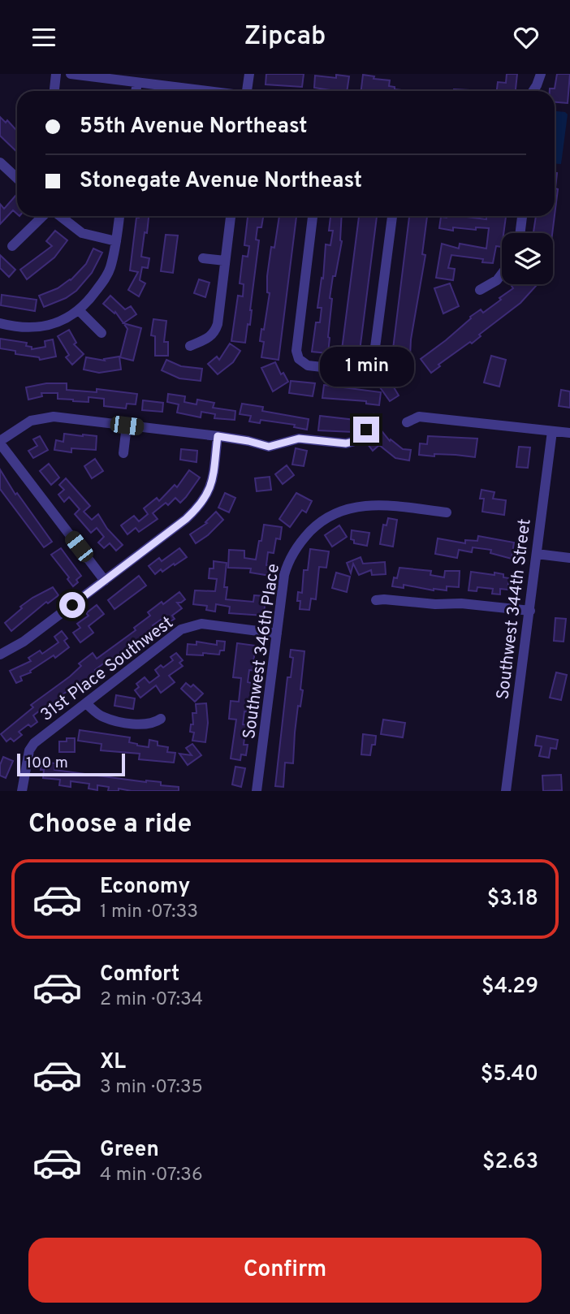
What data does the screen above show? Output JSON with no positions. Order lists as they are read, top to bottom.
{
  "streets": {
    "street": ["Southwest 344th Street", "Southwest 346th Place", "31st Place Southwest"]
  },
  "crossings": [
    ["Southwest 346th Place", "31st Place Southwest"]
  ],
  "scale_bar": "100 m",
  "page": {
    "header": "Zipcab",
    "banner": ["55th Avenue Northeast", "Stonegate Avenue Northeast"],
    "bubble": "1 min",
    "scale": "100 m",
    "heading": "Choose a ride",
    "list": [
      {
        "name": "Economy",
        "note": "1 min · 07:33",
        "value": "$3.18"
      },
      {
        "name": "Comfort",
        "note": "2 min · 07:34",
        "value": "$4.29"
      },
      {
        "name": "XL",
        "note": "3 min · 07:35",
        "value": "$5.40"
      },
      {
        "name": "Green",
        "note": "4 min · 07:36",
        "value": "$2.63"
      }
    ],
    "buttons": "Confirm"
  }
}
